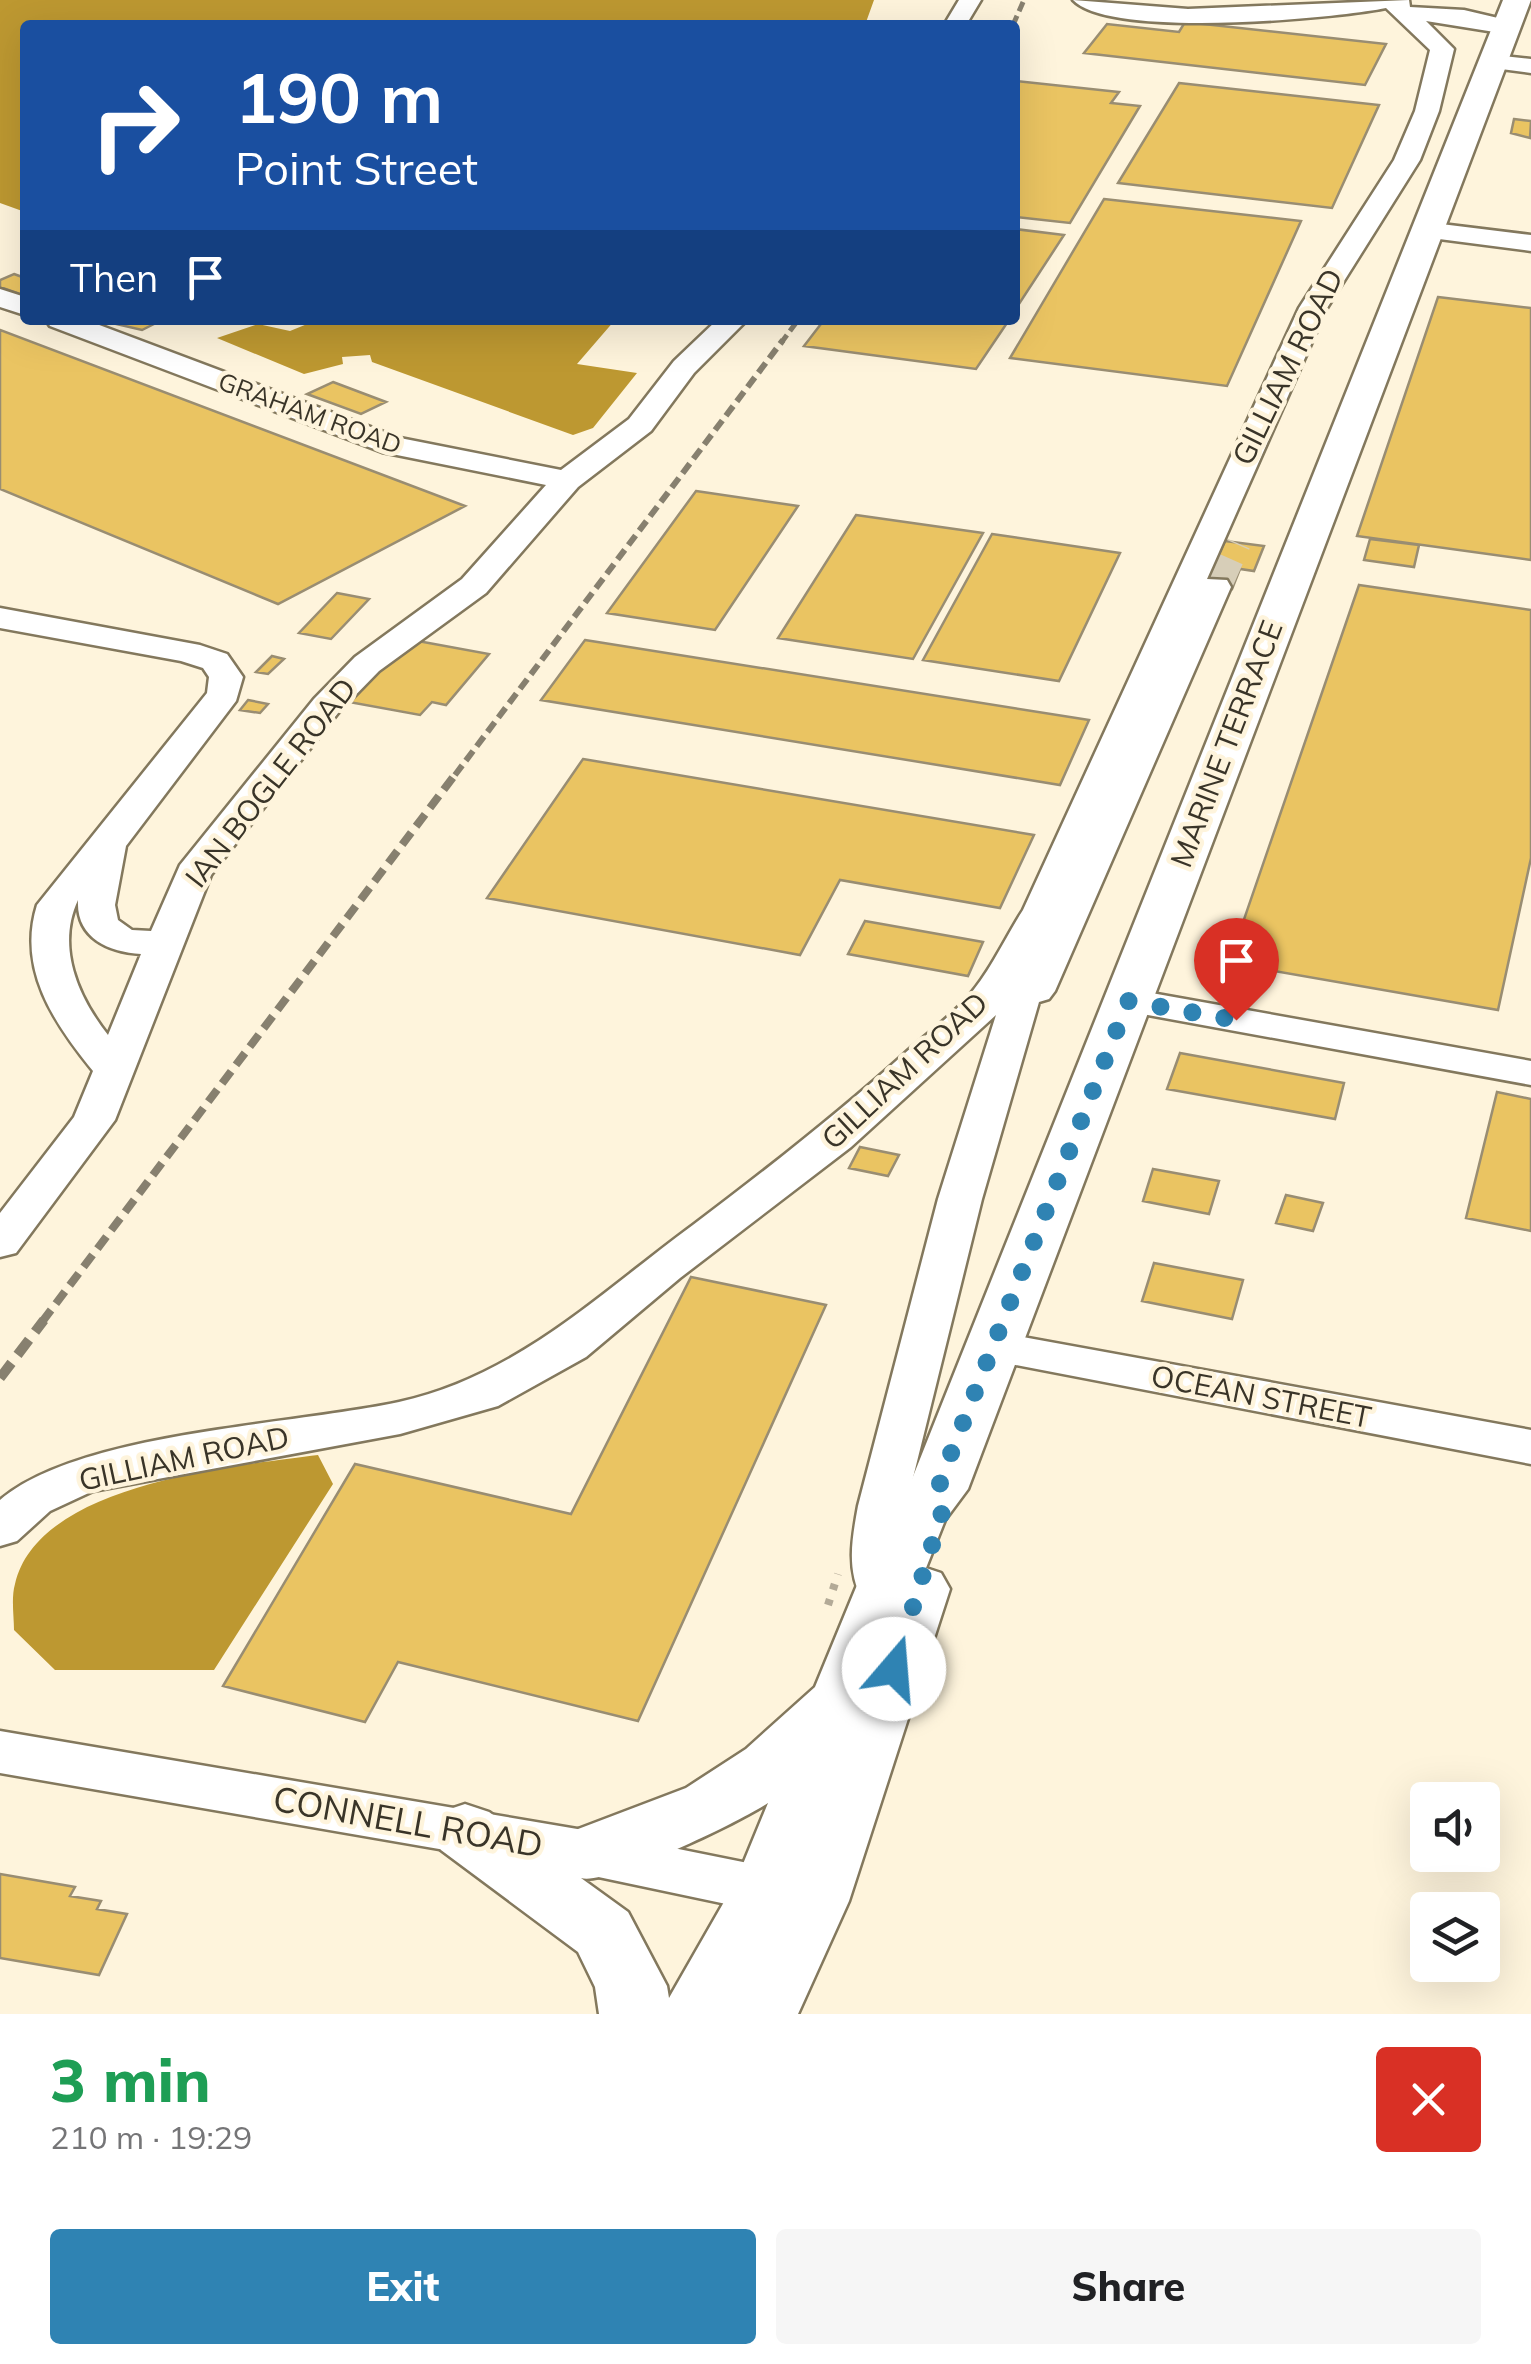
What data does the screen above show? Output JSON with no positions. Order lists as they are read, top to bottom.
{
  "streets": {
    "main road": ["MARINE TERRACE"],
    "street": [
      "GILLIAM ROAD",
      "GRAHAM ROAD",
      "IAN BOGLE ROAD",
      "OCEAN STREET",
      "CONNELL ROAD"
    ]
  },
  "crossings": [
    ["GRAHAM ROAD", "IAN BOGLE ROAD"],
    ["MARINE TERRACE", "OCEAN STREET"],
    ["MARINE TERRACE", "CONNELL ROAD"]
  ],
  "page": {
    "turn": ["190 m", "Point Street"],
    "then": "Then",
    "heading": ["3 min", "210 m · 19:29"],
    "buttons": ["Exit", "Share"]
  }
}
